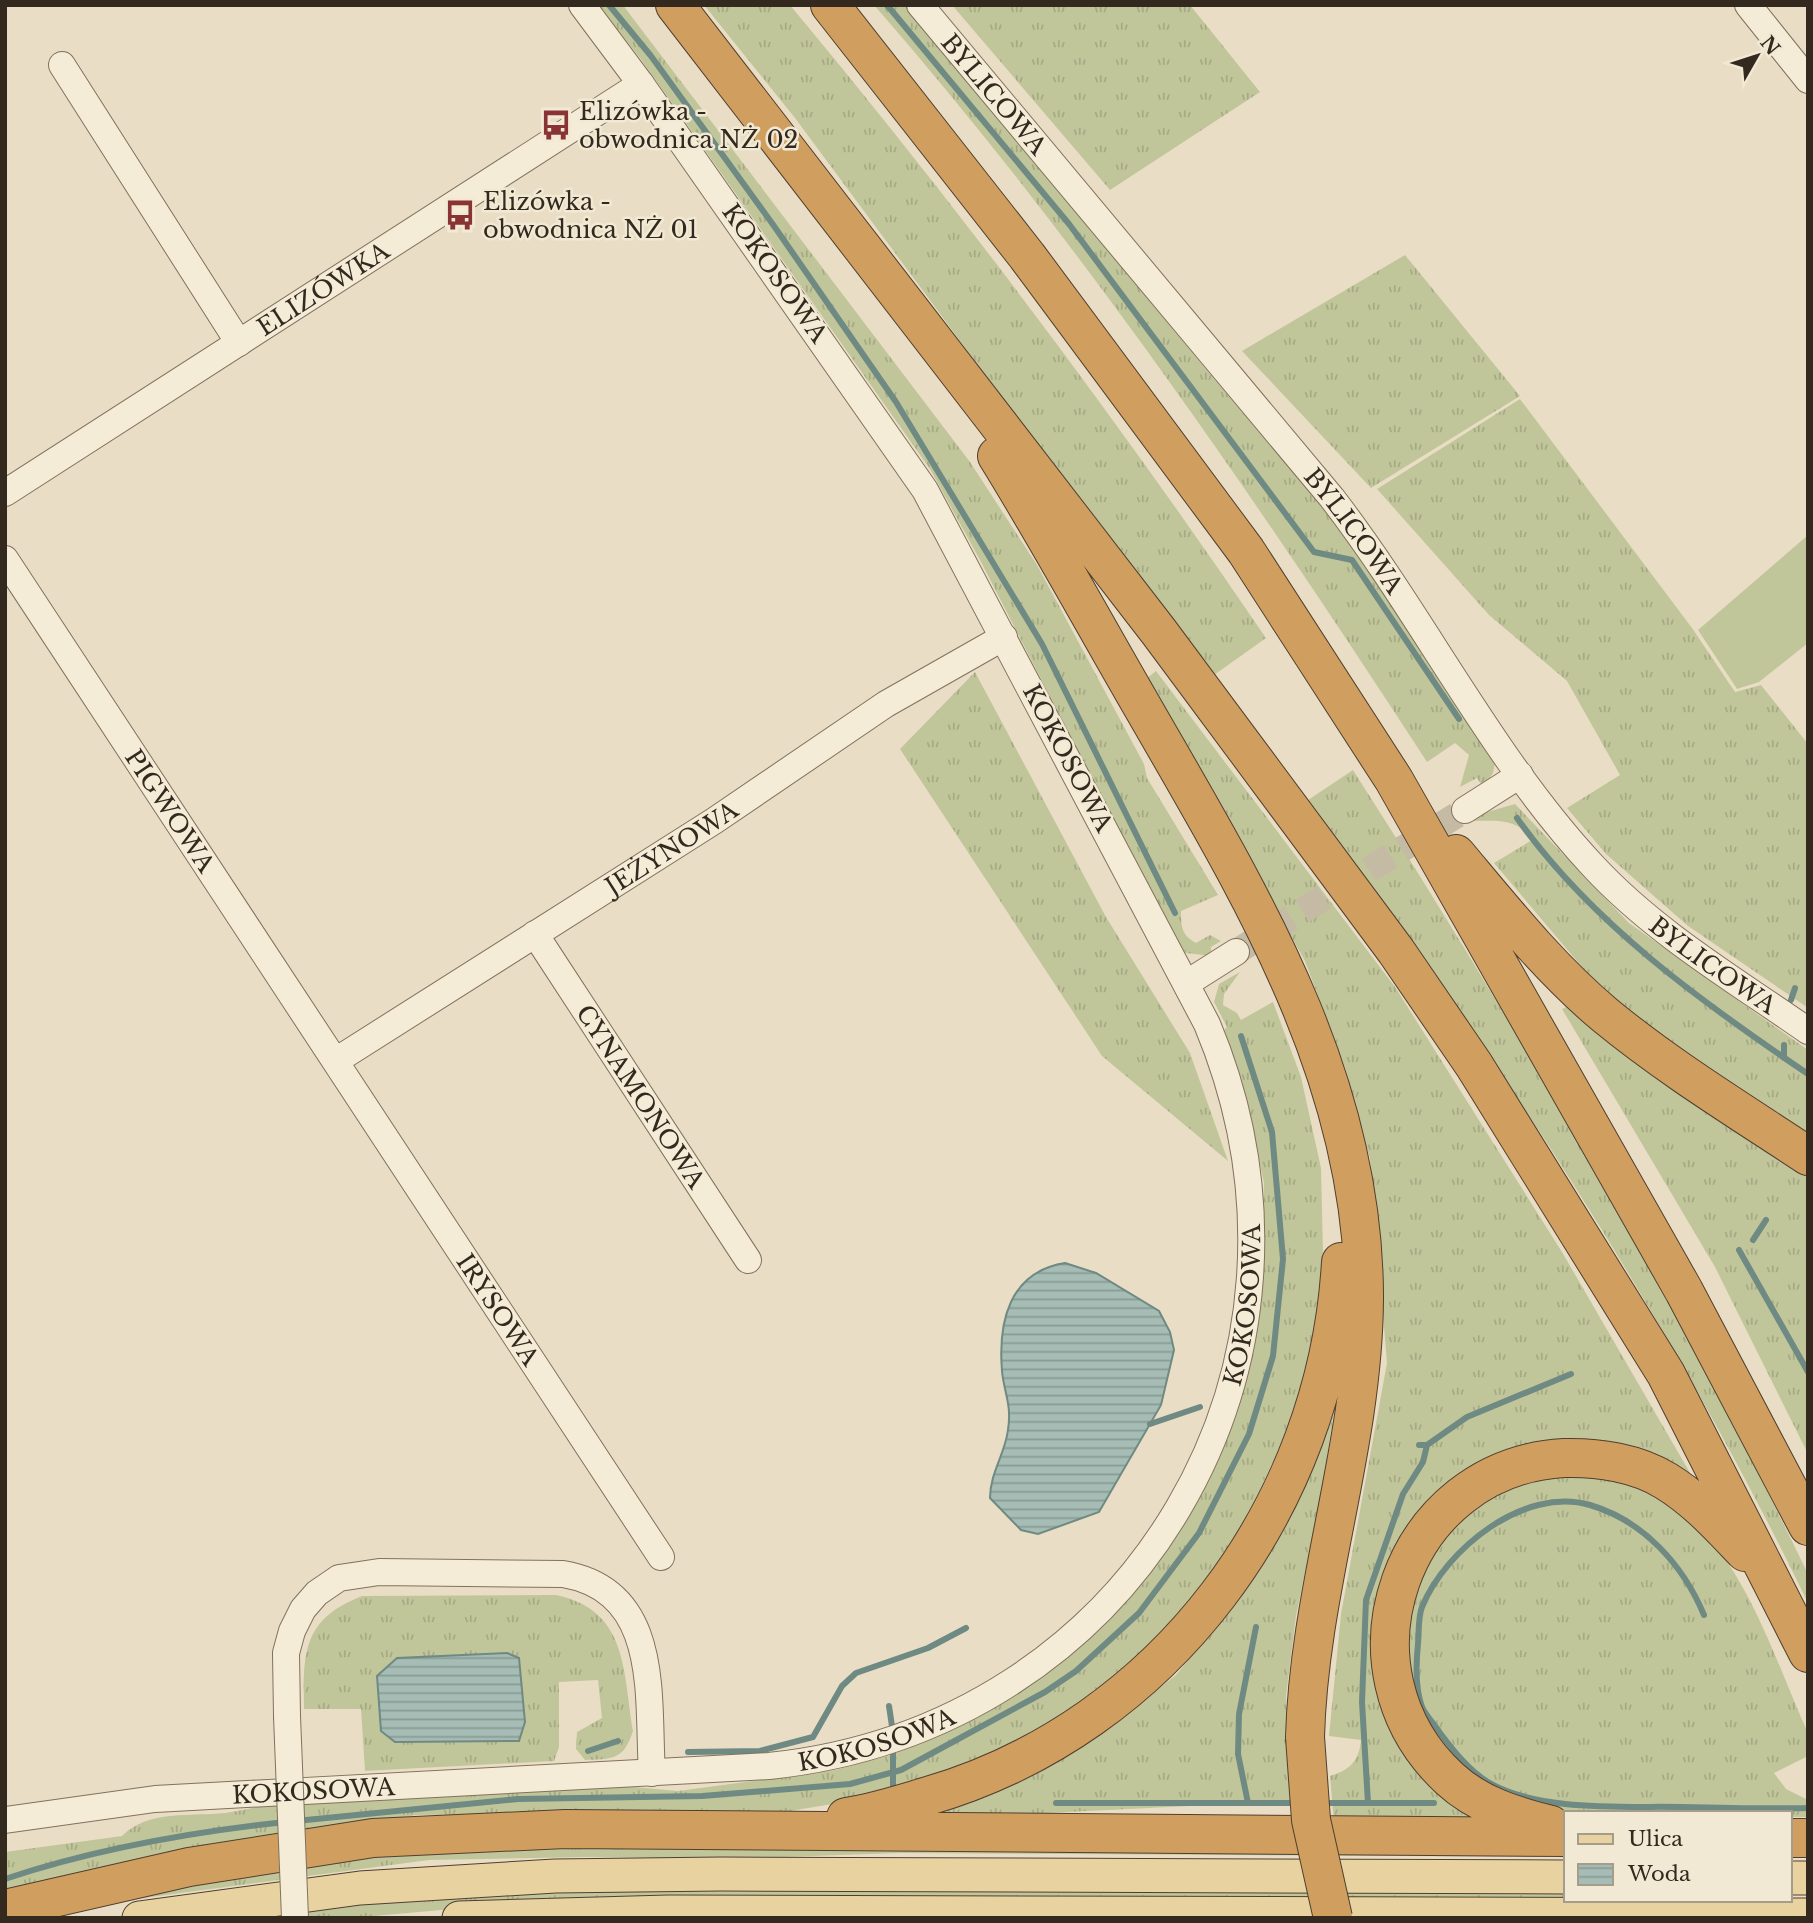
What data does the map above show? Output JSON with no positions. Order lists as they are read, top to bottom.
{
  "streets": {
    "street": [
      "BYLICOWA",
      "KOKOSOWA",
      "ELIZÓWKA",
      "PIGWOWA",
      "JEŻYNOWA",
      "CYNAMONOWA",
      "IRYSOWA"
    ]
  },
  "crossings": [
    ["KOKOSOWA", "ELIZÓWKA"],
    ["KOKOSOWA", "JEŻYNOWA"],
    ["PIGWOWA", "JEŻYNOWA"],
    ["PIGWOWA", "IRYSOWA"],
    ["JEŻYNOWA", "CYNAMONOWA"],
    ["JEŻYNOWA", "IRYSOWA"]
  ],
  "places": {
    "bus stop": ["Elizówka - obwodnica NŻ 02", "Elizówka - obwodnica NŻ 01"]
  },
  "legend": ["Ulica", "Woda"],
  "north": "top right"
}
